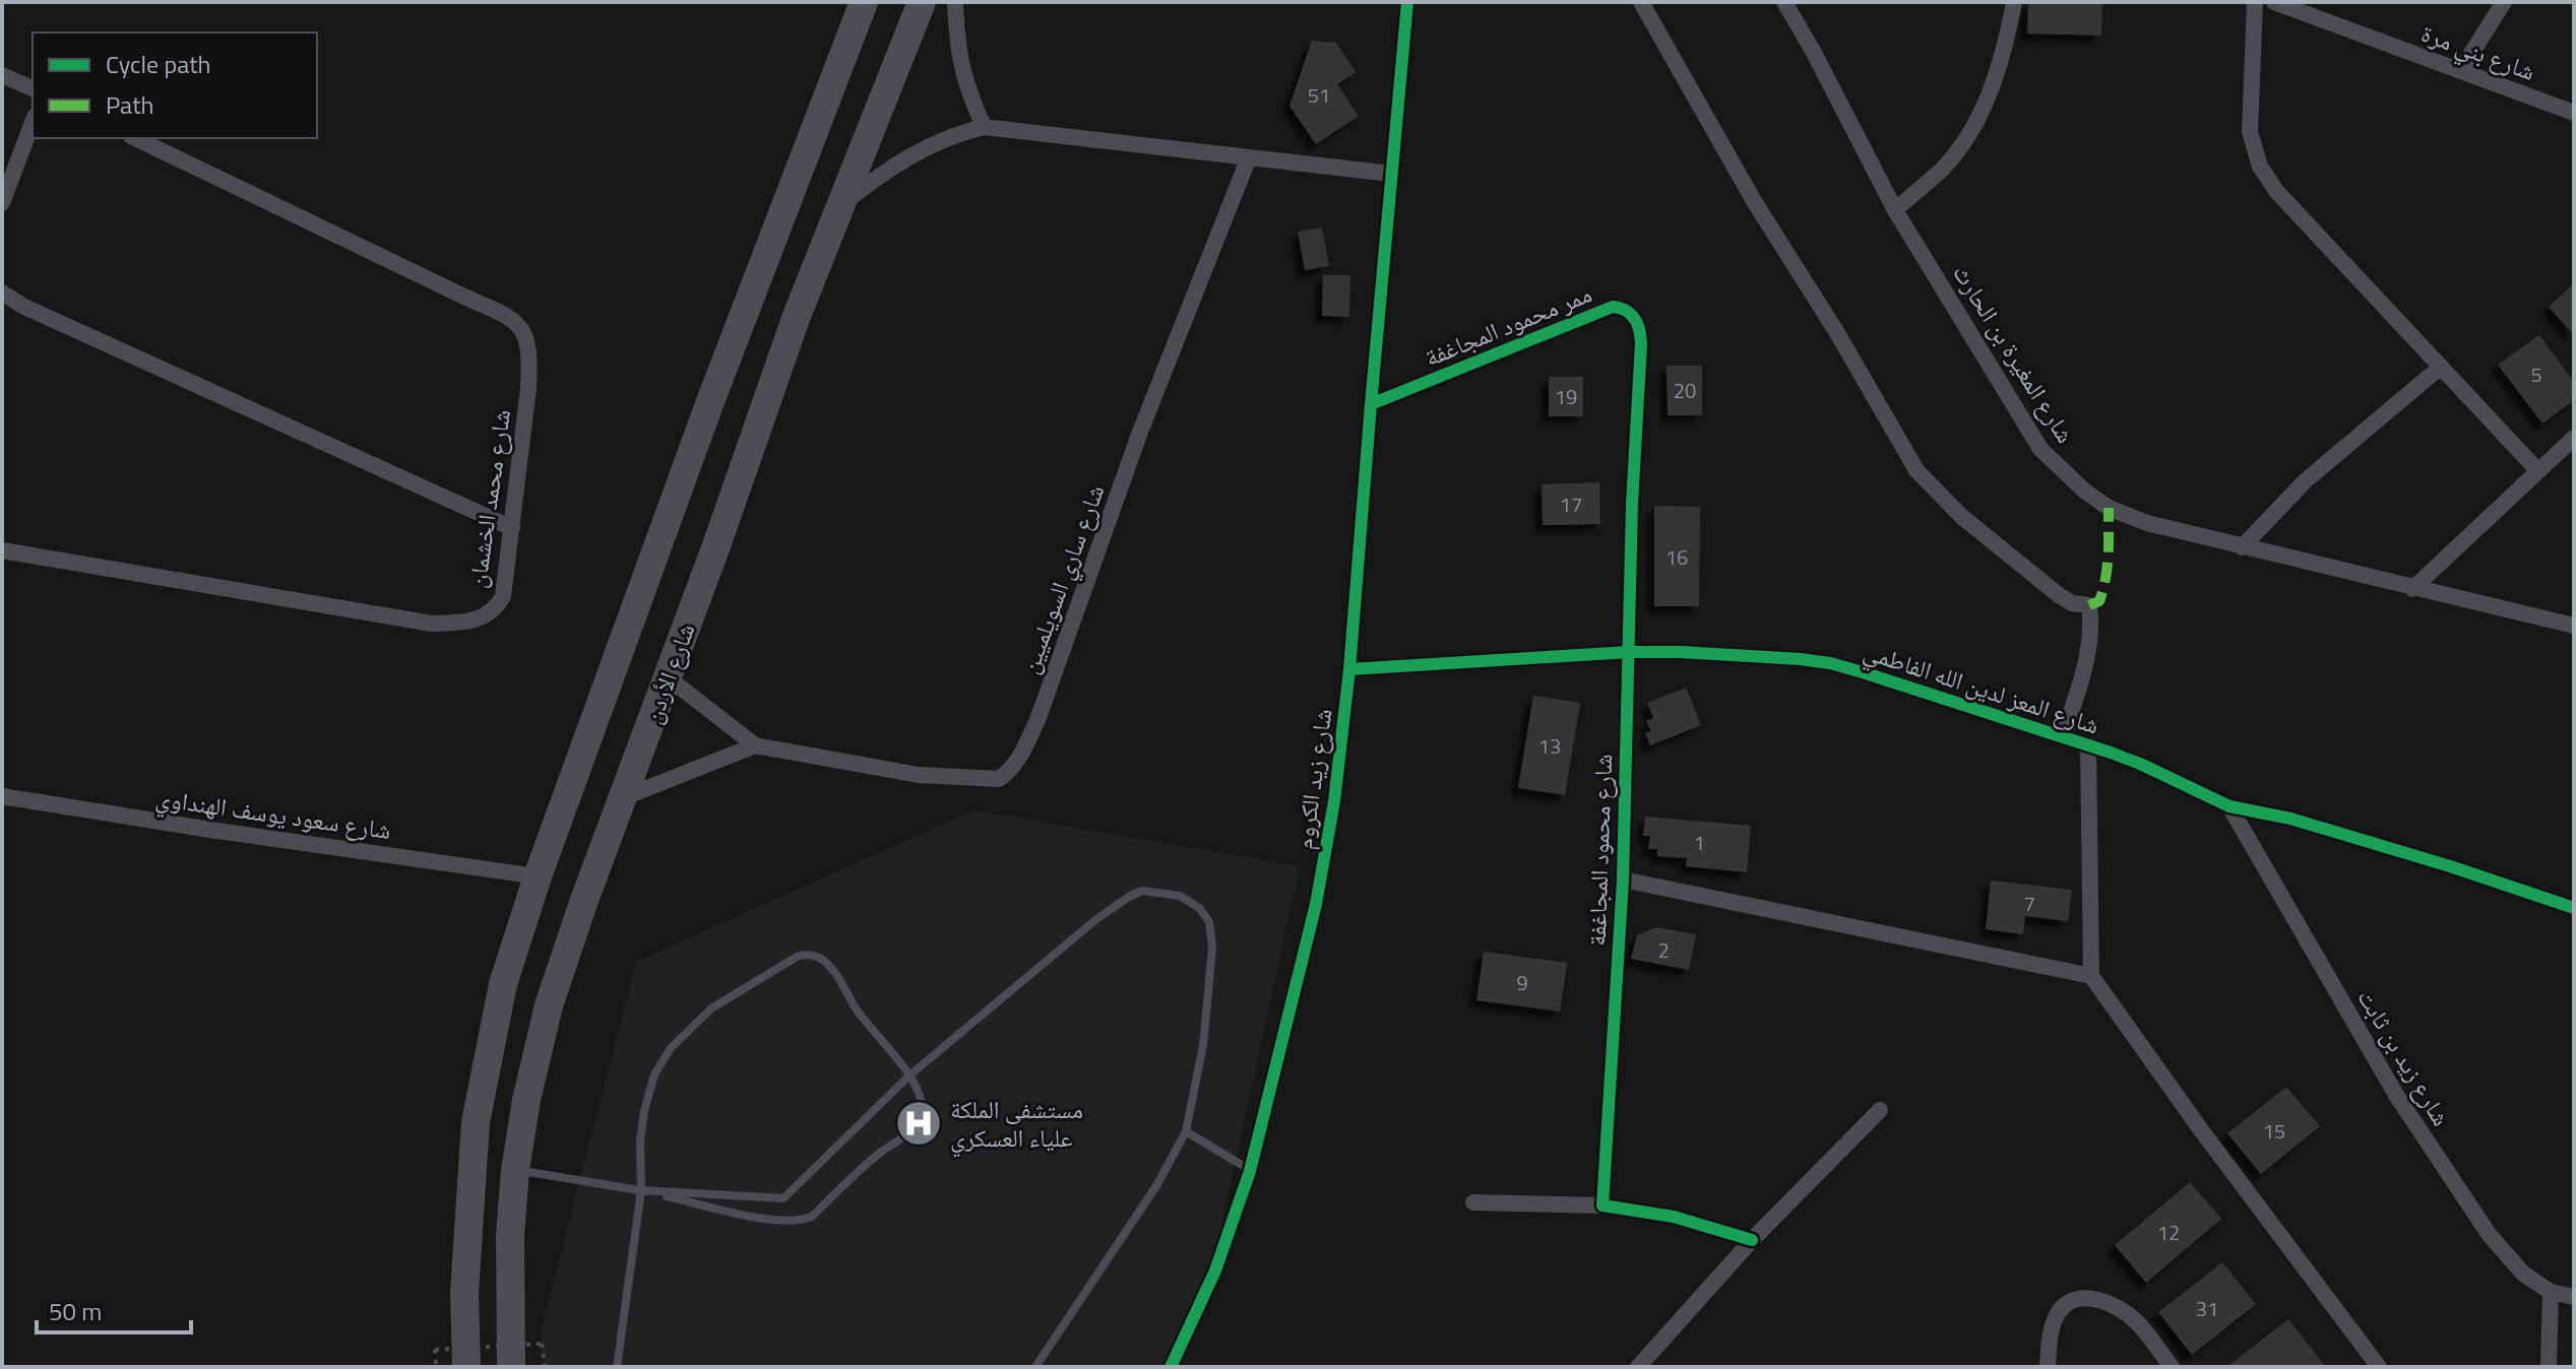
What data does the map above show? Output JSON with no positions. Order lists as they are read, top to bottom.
{
  "streets": {
    "highway": ["شارع الأردن"],
    "street": [
      "شارع بني مرة",
      "ممر محمود المجاغفة",
      "شارع المغيرة بن الحارث",
      "شارع محمد الخشمان",
      "شارع ساري السويلميين",
      "شارع المعز لدين الله الفاطمي",
      "شارع زيد الكروم",
      "شارع سعود يوسف الهنداوي",
      "شارع محمود المجاغفة",
      "شارع زيد بن ثابت"
    ]
  },
  "crossings": [
    ["ممر محمود المجاغفة", "شارع زيد الكروم"],
    ["ممر محمود المجاغفة", "شارع محمود المجاغفة"],
    ["شارع ساري السويلميين", "شارع الأردن"],
    ["شارع المعز لدين الله الفاطمي", "شارع زيد الكروم"],
    ["شارع المعز لدين الله الفاطمي", "شارع محمود المجاغفة"],
    ["شارع المعز لدين الله الفاطمي", "شارع زيد بن ثابت"]
  ],
  "places": {
    "hospital": ["مستشفى الملكة علياء العسكري"]
  },
  "house_numbers": [
    "51",
    "5",
    "20",
    "19",
    "17",
    "16",
    "13",
    "1",
    "7",
    "2",
    "9",
    "15",
    "12",
    "31"
  ],
  "legend": ["Cycle path", "Path"],
  "scale_bar": "50 m"
}
